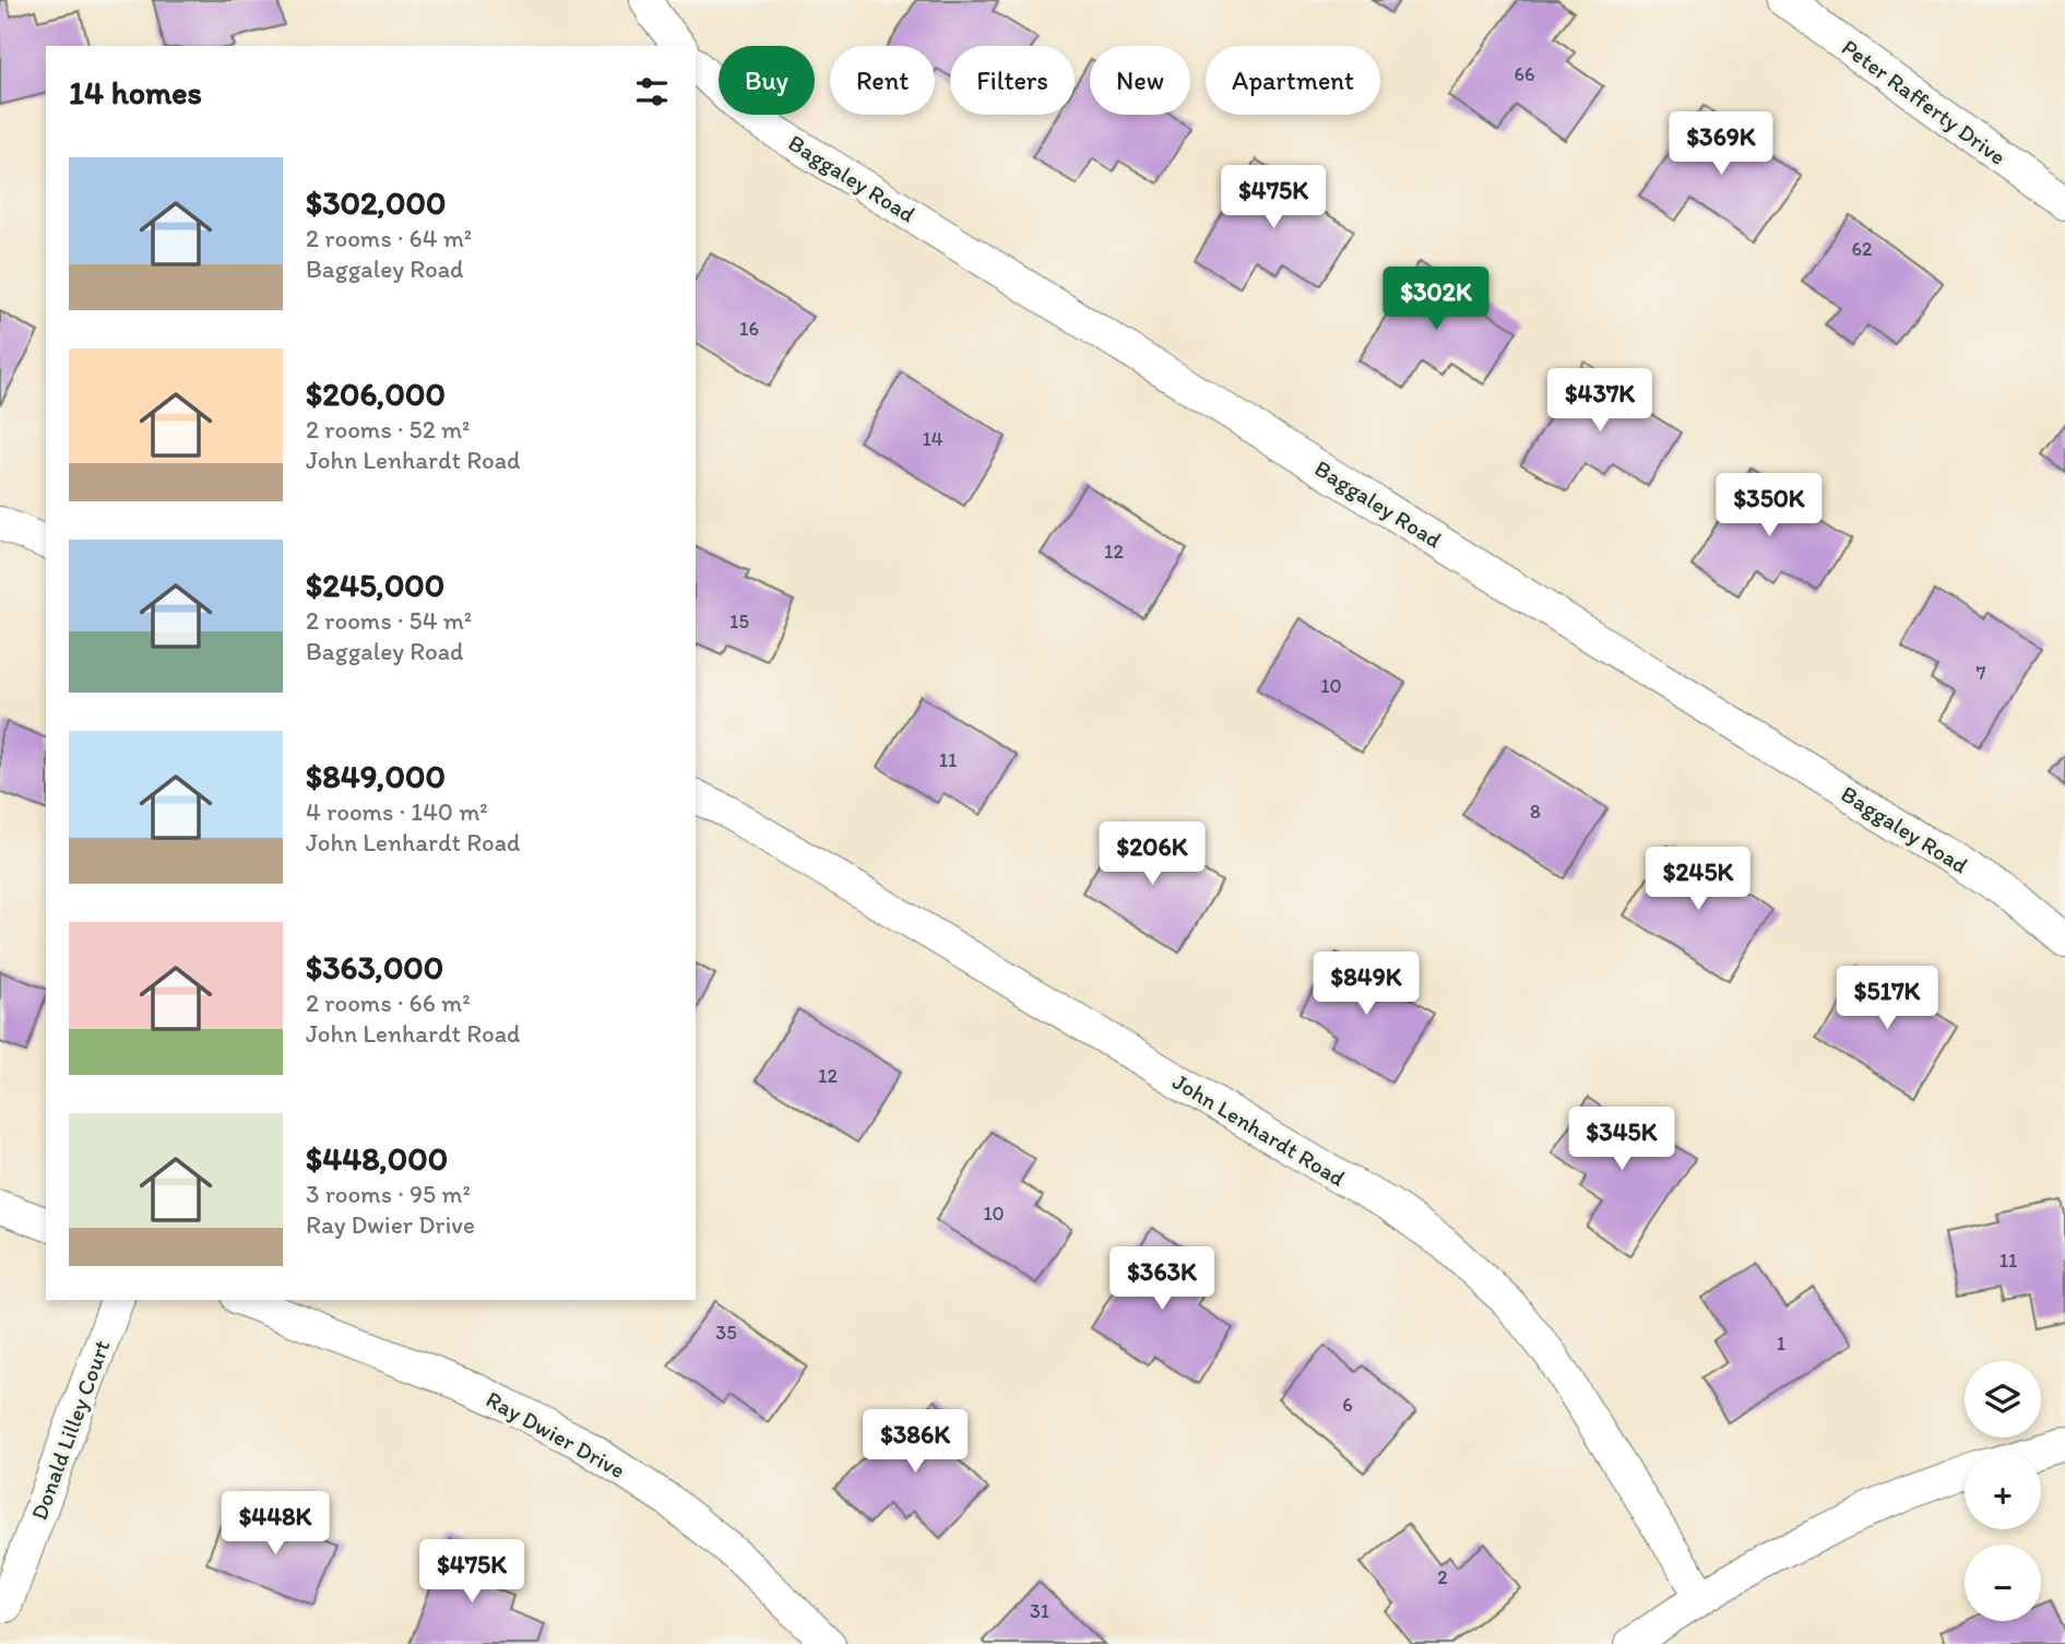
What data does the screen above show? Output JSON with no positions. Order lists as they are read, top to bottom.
{
  "streets": {
    "street": [
      "Peter Rafferty Drive",
      "Baggaley Road",
      "John Lenhardt Road",
      "Donald Lilley Court",
      "Ray Dwier Drive"
    ]
  },
  "house_numbers": [
    "66",
    "62",
    "16",
    "14",
    "12",
    "15",
    "7",
    "10",
    "11",
    "8",
    "12",
    "10",
    "11",
    "35",
    "1",
    "6",
    "2",
    "31"
  ],
  "page": {
    "chip": [
      "Buy",
      "Rent",
      "Filters",
      "New",
      "Apartment"
    ],
    "heading": "14 homes",
    "price": [
      "$369K",
      "$475K",
      "$302K",
      "$437K",
      "$350K",
      "$206K",
      "$245K",
      "$849K",
      "$517K",
      "$345K",
      "$363K",
      "$386K",
      "$448K",
      "$475K"
    ],
    "list": [
      {
        "name": "$302,000",
        "note": "2 rooms · 64 m² · Baggaley Road"
      },
      {
        "name": "$206,000",
        "note": "2 rooms · 52 m² · John Lenhardt Road"
      },
      {
        "name": "$245,000",
        "note": "2 rooms · 54 m² · Baggaley Road"
      },
      {
        "name": "$849,000",
        "note": "4 rooms · 140 m² · John Lenhardt Road"
      },
      {
        "name": "$363,000",
        "note": "2 rooms · 66 m² · John Lenhardt Road"
      },
      {
        "name": "$448,000",
        "note": "3 rooms · 95 m² · Ray Dwier Drive"
      }
    ],
    "map_buttons": ["+", "−"]
  }
}
